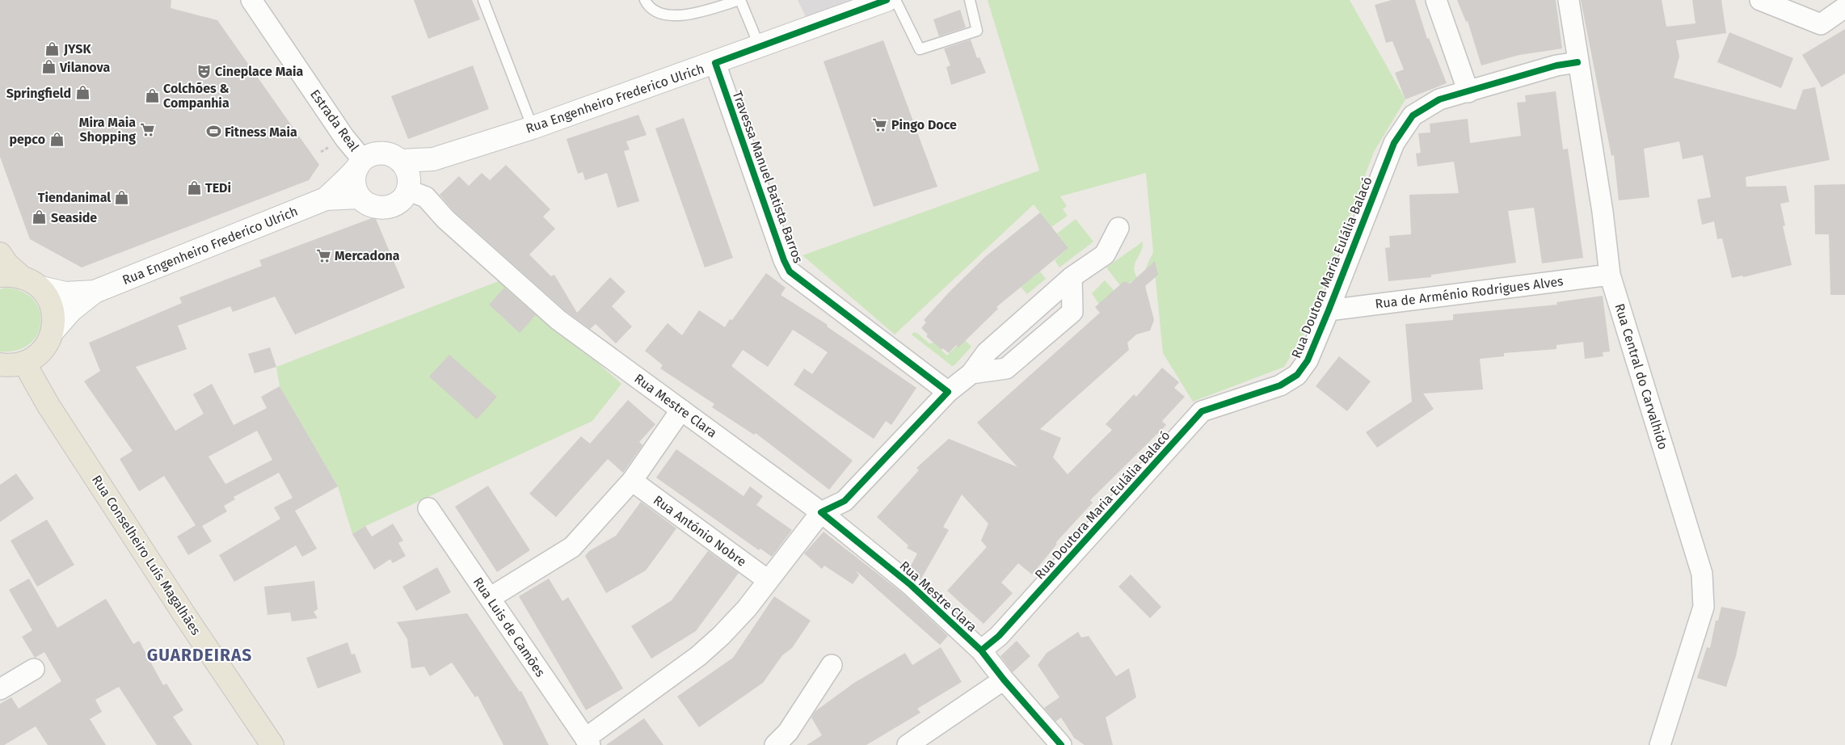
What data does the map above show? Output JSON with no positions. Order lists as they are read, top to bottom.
{
  "streets": {
    "main road": ["Rua Engenheiro Frederico Ulrich", "Rua Conselheiro Luís Magalhães"],
    "street": [
      "Estrada Real",
      "Travessa Manuel Batista Barros",
      "Rua Doutora Maria Eulália Balacó",
      "Rua de Arménio Rodrigues Alves",
      "Rua Central do Carvalhido",
      "Rua Mestre Clara",
      "Rua António Nobre",
      "Rua Luis de Camões"
    ]
  },
  "crossings": [
    ["Rua Engenheiro Frederico Ulrich", "Estrada Real"],
    ["Rua Engenheiro Frederico Ulrich", "Travessa Manuel Batista Barros"],
    ["Rua Engenheiro Frederico Ulrich", "Rua Mestre Clara"],
    ["Estrada Real", "Rua Mestre Clara"],
    ["Rua Doutora Maria Eulália Balacó", "Rua de Arménio Rodrigues Alves"],
    ["Rua Doutora Maria Eulália Balacó", "Rua Central do Carvalhido"],
    ["Rua Doutora Maria Eulália Balacó", "Rua Mestre Clara"],
    ["Rua de Arménio Rodrigues Alves", "Rua Central do Carvalhido"]
  ],
  "districts": ["GUARDEIRAS"],
  "places": {
    "shop": [
      "JYSK",
      "Vilanova",
      "Springfield",
      "Colchões & Companhia",
      "pepco",
      "TEDi",
      "Tiendanimal",
      "Seaside"
    ],
    "theatre": ["Cineplace Maia"],
    "supermarket": ["Pingo Doce", "Mira Maia Shopping", "Mercadona"],
    "sports": ["Fitness Maia"]
  }
}
